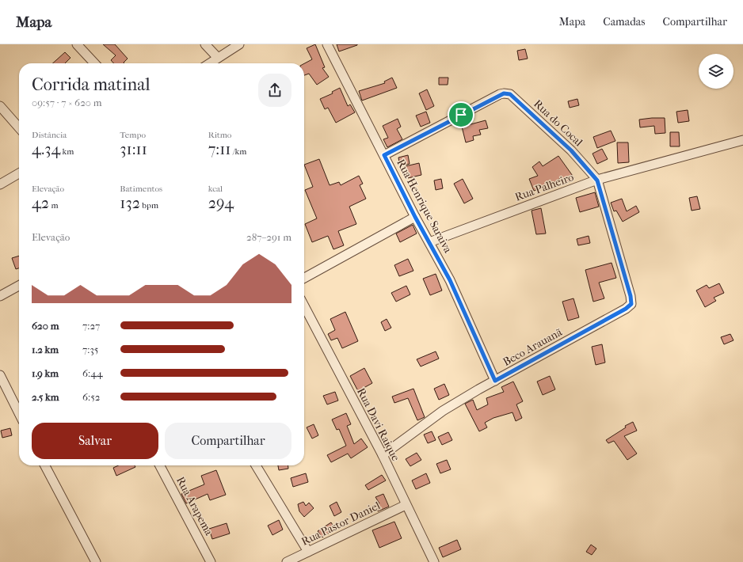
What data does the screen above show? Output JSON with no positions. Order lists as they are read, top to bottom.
{
  "streets": {
    "street": [
      "Rua do Cocal",
      "Rua Palheiro",
      "Rua Henrique Saraiva",
      "Beco Arauanã",
      "Rua Davi Raique",
      "Rua Arapema",
      "Rua Pastor Daniel"
    ]
  },
  "crossings": [
    ["Rua do Cocal", "Rua Palheiro"],
    ["Rua do Cocal", "Rua Henrique Saraiva"],
    ["Rua do Cocal", "Beco Arauanã"],
    ["Rua Palheiro", "Rua Henrique Saraiva"],
    ["Rua Henrique Saraiva", "Beco Arauanã"],
    ["Beco Arauanã", "Rua Davi Raique"],
    ["Rua Davi Raique", "Rua Pastor Daniel"]
  ],
  "page": {
    "header": "Mapa",
    "nav": ["Mapa", "Camadas", "Compartilhar"],
    "heading": ["Corrida matinal", "09:57 · 7 × 620 m"],
    "stats": [
      ["Distância", "4.34 km"],
      ["Tempo", "31:11"],
      ["Ritmo", "7:11 /km"],
      ["Elevação", "42 m"],
      ["Batimentos", "132 bpm"],
      ["kcal", "294"]
    ],
    "chart": ["Elevação", "287–291 m"],
    "list": [
      {
        "name": "620 m",
        "note": "7:27"
      },
      {
        "name": "1.2 km",
        "note": "7:35"
      },
      {
        "name": "1.9 km",
        "note": "6:44"
      },
      {
        "name": "2.5 km",
        "note": "6:52"
      }
    ],
    "buttons": ["Salvar", "Compartilhar"]
  }
}
